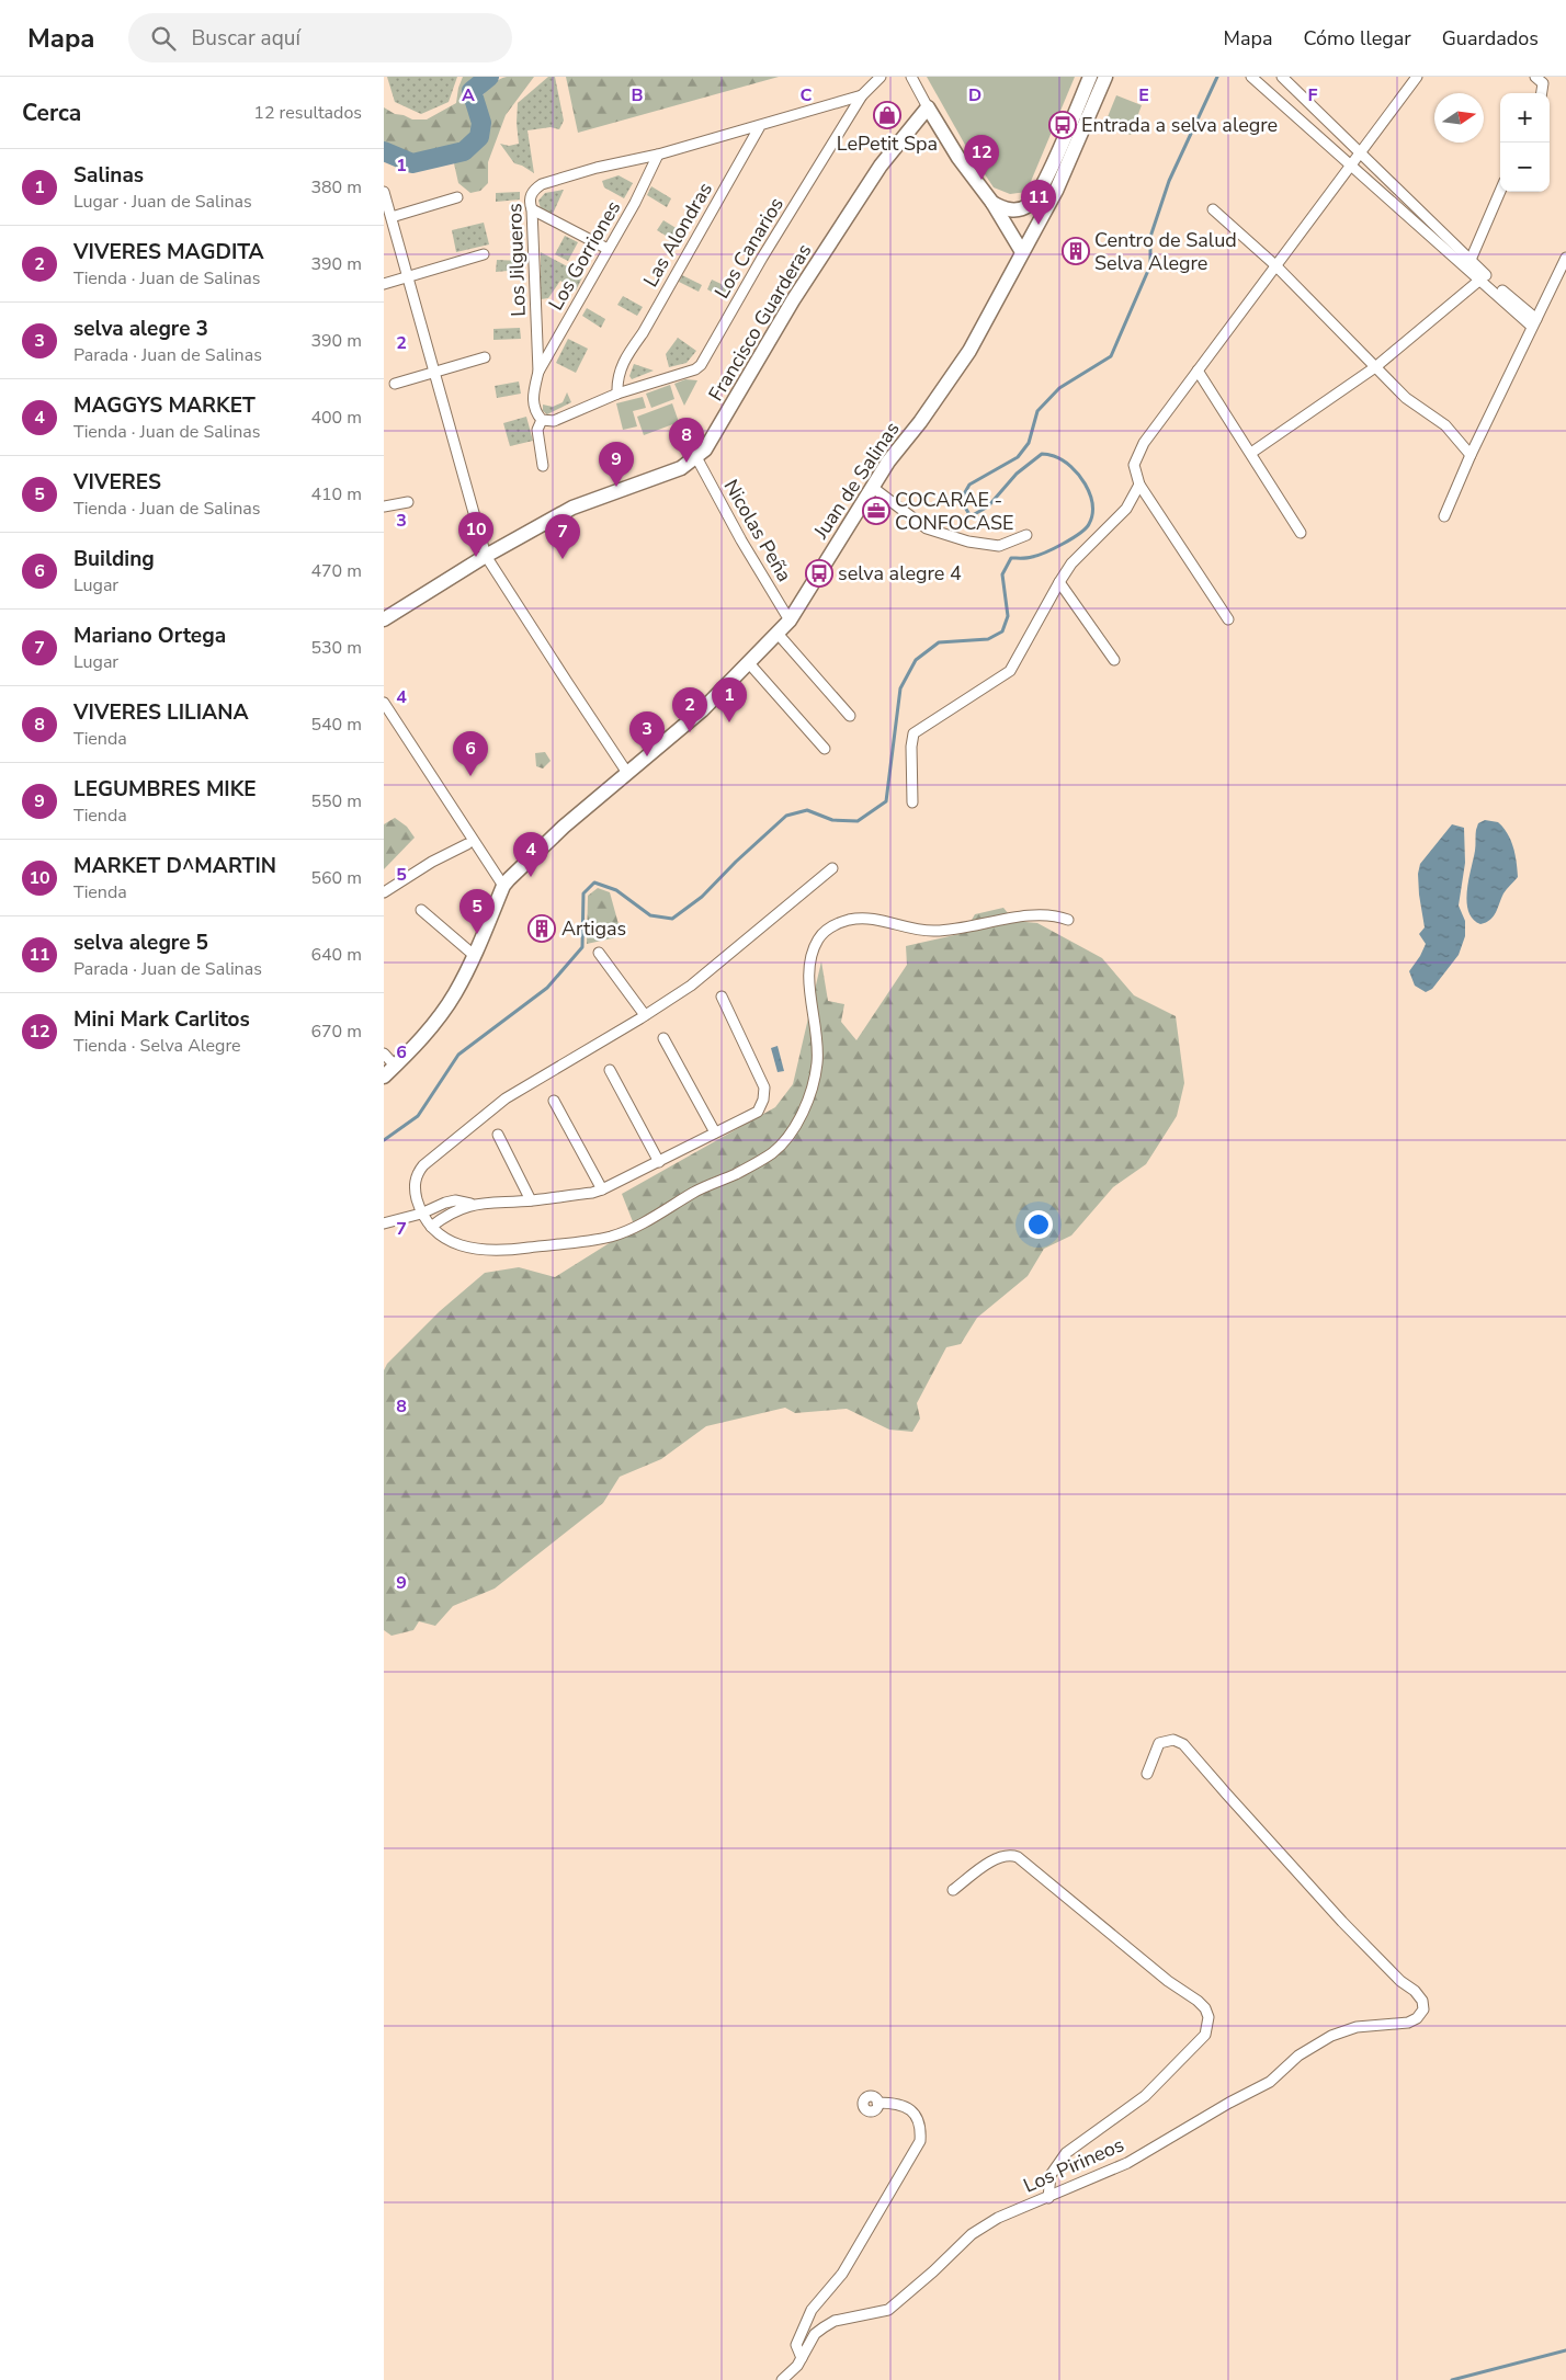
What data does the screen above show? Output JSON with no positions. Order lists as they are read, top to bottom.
{
  "streets": {
    "street": [
      "Las Alondras",
      "Los Canarios",
      "Los Gorriones",
      "Los Jilgueros",
      "Francisco Guarderas",
      "Juan de Salinas",
      "Nicolas Peña",
      "Los Pirineos"
    ]
  },
  "crossings": [
    ["Las Alondras", "Los Canarios"],
    ["Las Alondras", "Los Jilgueros"],
    ["Los Canarios", "Los Jilgueros"],
    ["Los Gorriones", "Los Jilgueros"],
    ["Francisco Guarderas", "Nicolas Peña"],
    ["Juan de Salinas", "Nicolas Peña"]
  ],
  "places": {
    "shop": ["LePetit Spa"],
    "bus stop": ["Entrada a selva alegre", "selva alegre 4"],
    "building": ["Centro de Salud Selva Alegre", "Artigas"],
    "office": ["COCARAE - CONFOCASE"]
  },
  "north": "right",
  "page": {
    "header": "Mapa",
    "search": "Buscar aquí",
    "nav": ["Mapa", "Cómo llegar", "Guardados"],
    "heading": ["Cerca", "12 resultados"],
    "map_buttons": ["+", "−"],
    "pins": [
      "12",
      "11",
      "8",
      "9",
      "10",
      "7",
      "1",
      "2",
      "3",
      "6",
      "4",
      "5"
    ],
    "list": [
      {
        "mark": "1",
        "name": "Salinas",
        "note": "Lugar · Juan de Salinas",
        "value": "380 m"
      },
      {
        "mark": "2",
        "name": "VIVERES MAGDITA",
        "note": "Tienda · Juan de Salinas",
        "value": "390 m"
      },
      {
        "mark": "3",
        "name": "selva alegre 3",
        "note": "Parada · Juan de Salinas",
        "value": "390 m"
      },
      {
        "mark": "4",
        "name": "MAGGYS MARKET",
        "note": "Tienda · Juan de Salinas",
        "value": "400 m"
      },
      {
        "mark": "5",
        "name": "VIVERES",
        "note": "Tienda · Juan de Salinas",
        "value": "410 m"
      },
      {
        "mark": "6",
        "name": "Building",
        "note": "Lugar",
        "value": "470 m"
      },
      {
        "mark": "7",
        "name": "Mariano Ortega",
        "note": "Lugar",
        "value": "530 m"
      },
      {
        "mark": "8",
        "name": "VIVERES LILIANA",
        "note": "Tienda",
        "value": "540 m"
      },
      {
        "mark": "9",
        "name": "LEGUMBRES MIKE",
        "note": "Tienda",
        "value": "550 m"
      },
      {
        "mark": "10",
        "name": "MARKET D^MARTIN",
        "note": "Tienda",
        "value": "560 m"
      },
      {
        "mark": "11",
        "name": "selva alegre 5",
        "note": "Parada · Juan de Salinas",
        "value": "640 m"
      },
      {
        "mark": "12",
        "name": "Mini Mark Carlitos",
        "note": "Tienda · Selva Alegre",
        "value": "670 m"
      }
    ]
  },
  "grid": {
    "columns": [
      "A",
      "B",
      "C",
      "D",
      "E",
      "F"
    ],
    "rows": [
      "1",
      "2",
      "3",
      "4",
      "5",
      "6",
      "7",
      "8",
      "9"
    ]
  }
}
